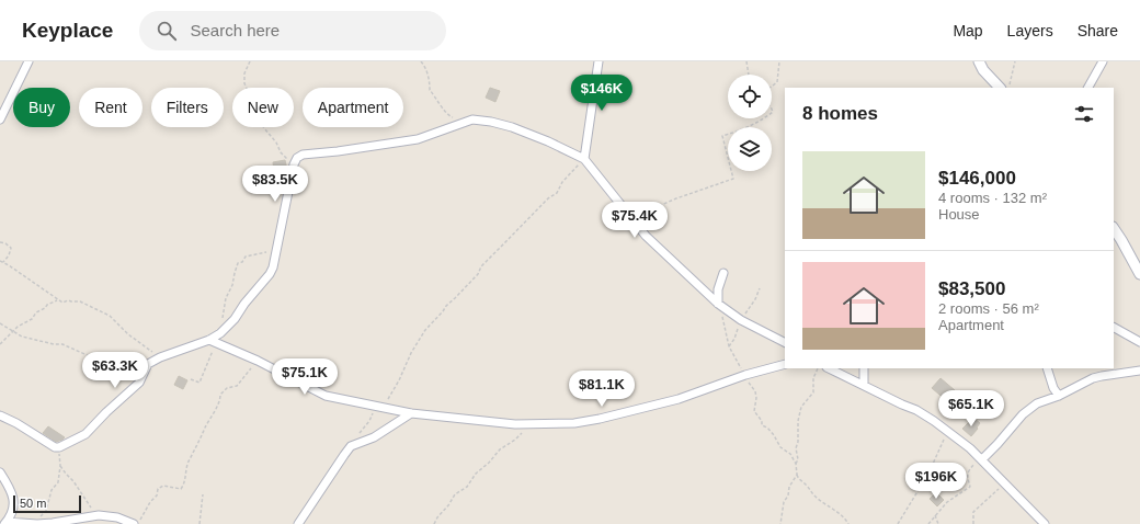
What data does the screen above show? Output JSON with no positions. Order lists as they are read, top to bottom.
{
  "scale_bar": "50 m",
  "page": {
    "header": "Keyplace",
    "search": "Search here",
    "nav": ["Map", "Layers", "Share"],
    "price": [
      "$146K",
      "$83.5K",
      "$75.4K",
      "$63.3K",
      "$75.1K",
      "$81.1K",
      "$65.1K",
      "$196K"
    ],
    "chip": [
      "Buy",
      "Rent",
      "Filters",
      "New",
      "Apartment"
    ],
    "heading": "8 homes",
    "list": [
      {
        "name": "$146,000",
        "note": "4 rooms · 132 m² · House"
      },
      {
        "name": "$83,500",
        "note": "2 rooms · 56 m² · Apartment"
      }
    ],
    "scale": "50 m"
  }
}
